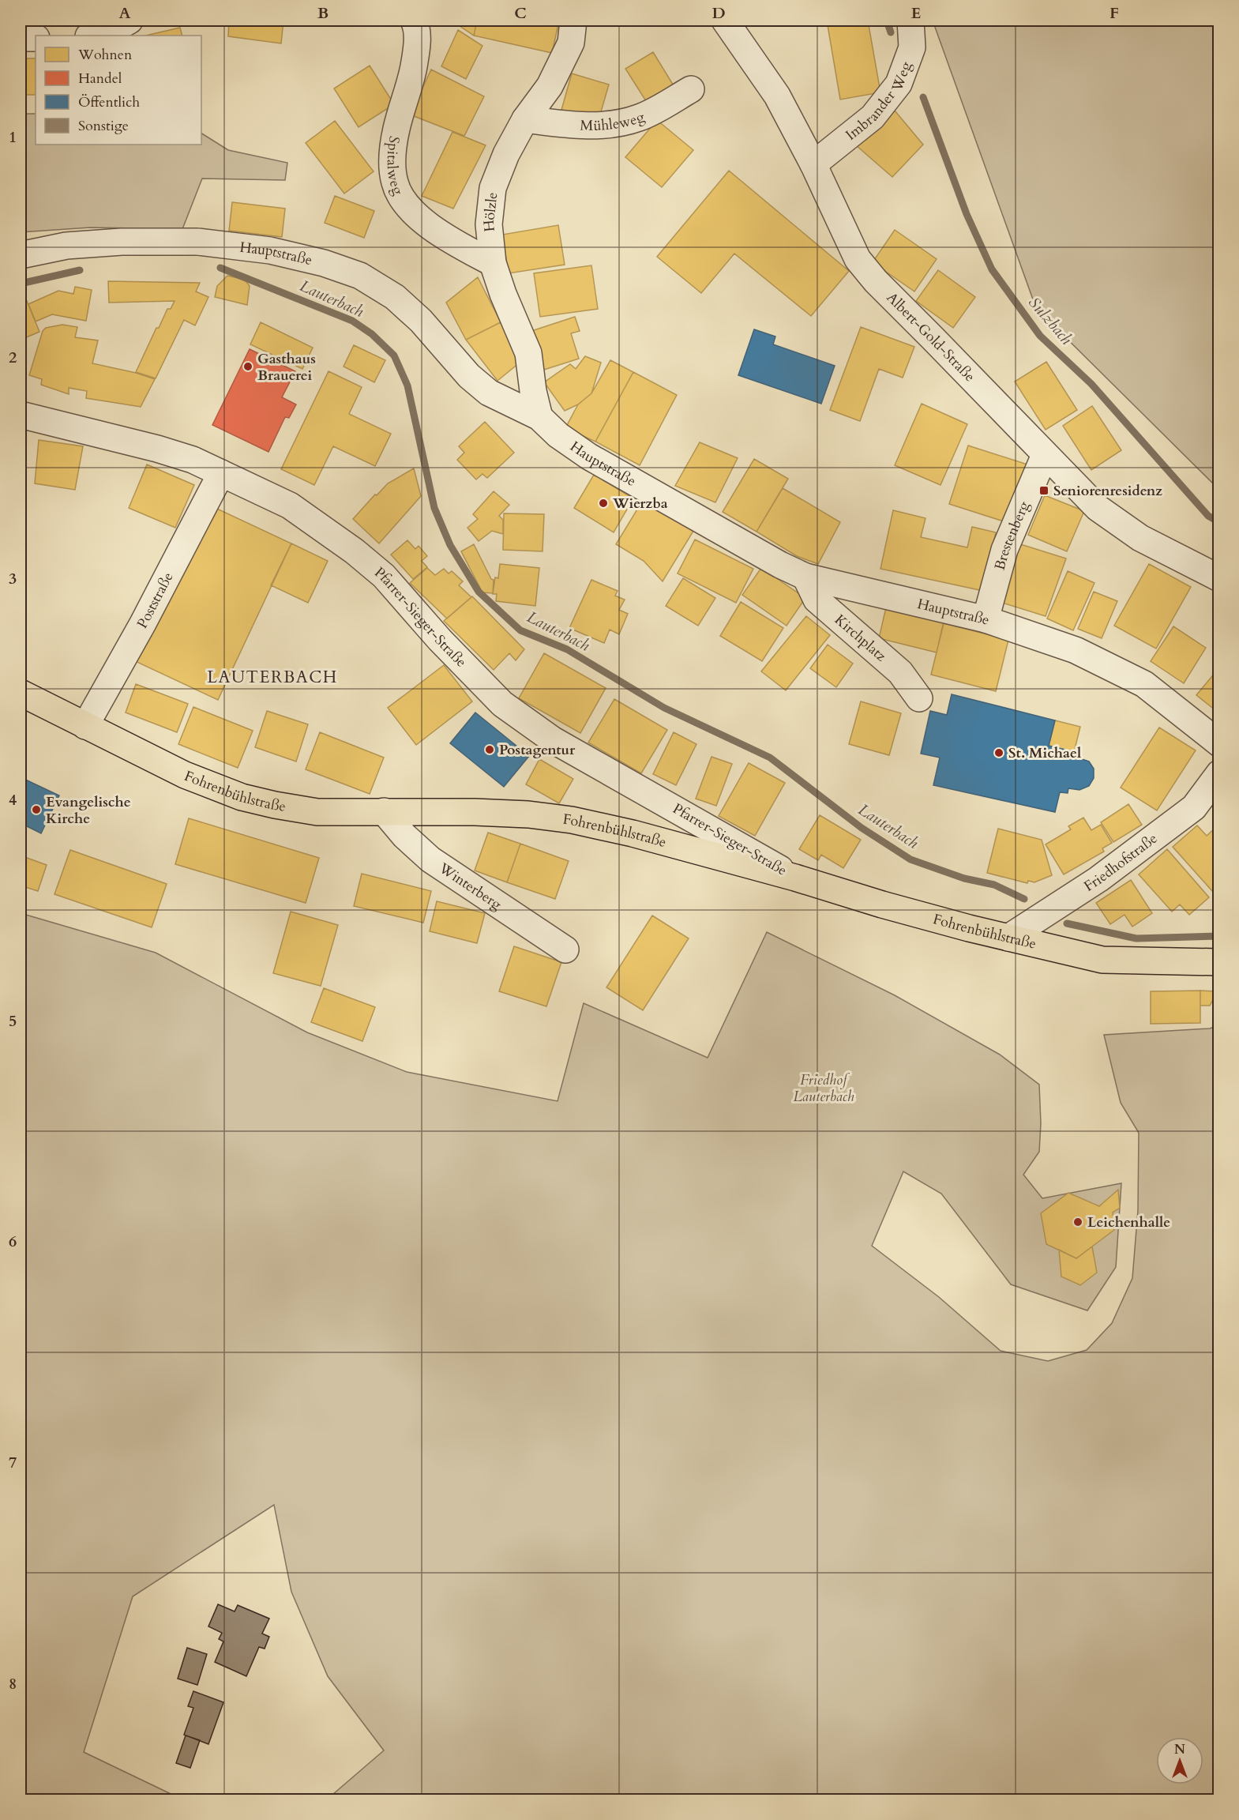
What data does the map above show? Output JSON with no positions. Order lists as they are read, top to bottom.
{
  "streets": {
    "main road": ["Fohrenbühlstraße"],
    "street": [
      "Imbrander Weg",
      "Mühleweg",
      "Spitalweg",
      "Hölzle",
      "Hauptstraße",
      "Albert-Gold-Straße",
      "Brestenberg",
      "Poststraße",
      "Pfarrer-Sieger-Straße",
      "Kirchplatz",
      "Friedhofstraße",
      "Winterberg"
    ]
  },
  "crossings": [
    ["Imbrander Weg", "Albert-Gold-Straße"],
    ["Mühleweg", "Hölzle"],
    ["Spitalweg", "Hölzle"],
    ["Hölzle", "Hauptstraße"],
    ["Hauptstraße", "Brestenberg"],
    ["Hauptstraße", "Kirchplatz"],
    ["Albert-Gold-Straße", "Brestenberg"],
    ["Poststraße", "Pfarrer-Sieger-Straße"],
    ["Poststraße", "Fohrenbühlstraße"],
    ["Pfarrer-Sieger-Straße", "Fohrenbühlstraße"],
    ["Fohrenbühlstraße", "Friedhofstraße"],
    ["Fohrenbühlstraße", "Winterberg"]
  ],
  "districts": ["LAUTERBACH"],
  "water": ["Lauterbach", "Sulzbach"],
  "parks": ["Friedhof Lauterbach"],
  "places": {
    "other": [
      "Gasthaus Brauerei",
      "Wierzba",
      "Postagentur",
      "St. Michael",
      "Evangelische Kirche",
      "Leichenhalle"
    ],
    "transit": ["Seniorenresidenz"]
  },
  "legend": [
    "Wohnen",
    "Handel",
    "Öffentlich",
    "Sonstige"
  ],
  "north": "top",
  "grid": {
    "columns": [
      "A",
      "B",
      "C",
      "D",
      "E",
      "F"
    ],
    "rows": [
      "1",
      "2",
      "3",
      "4",
      "5",
      "6",
      "7",
      "8"
    ]
  }
}
